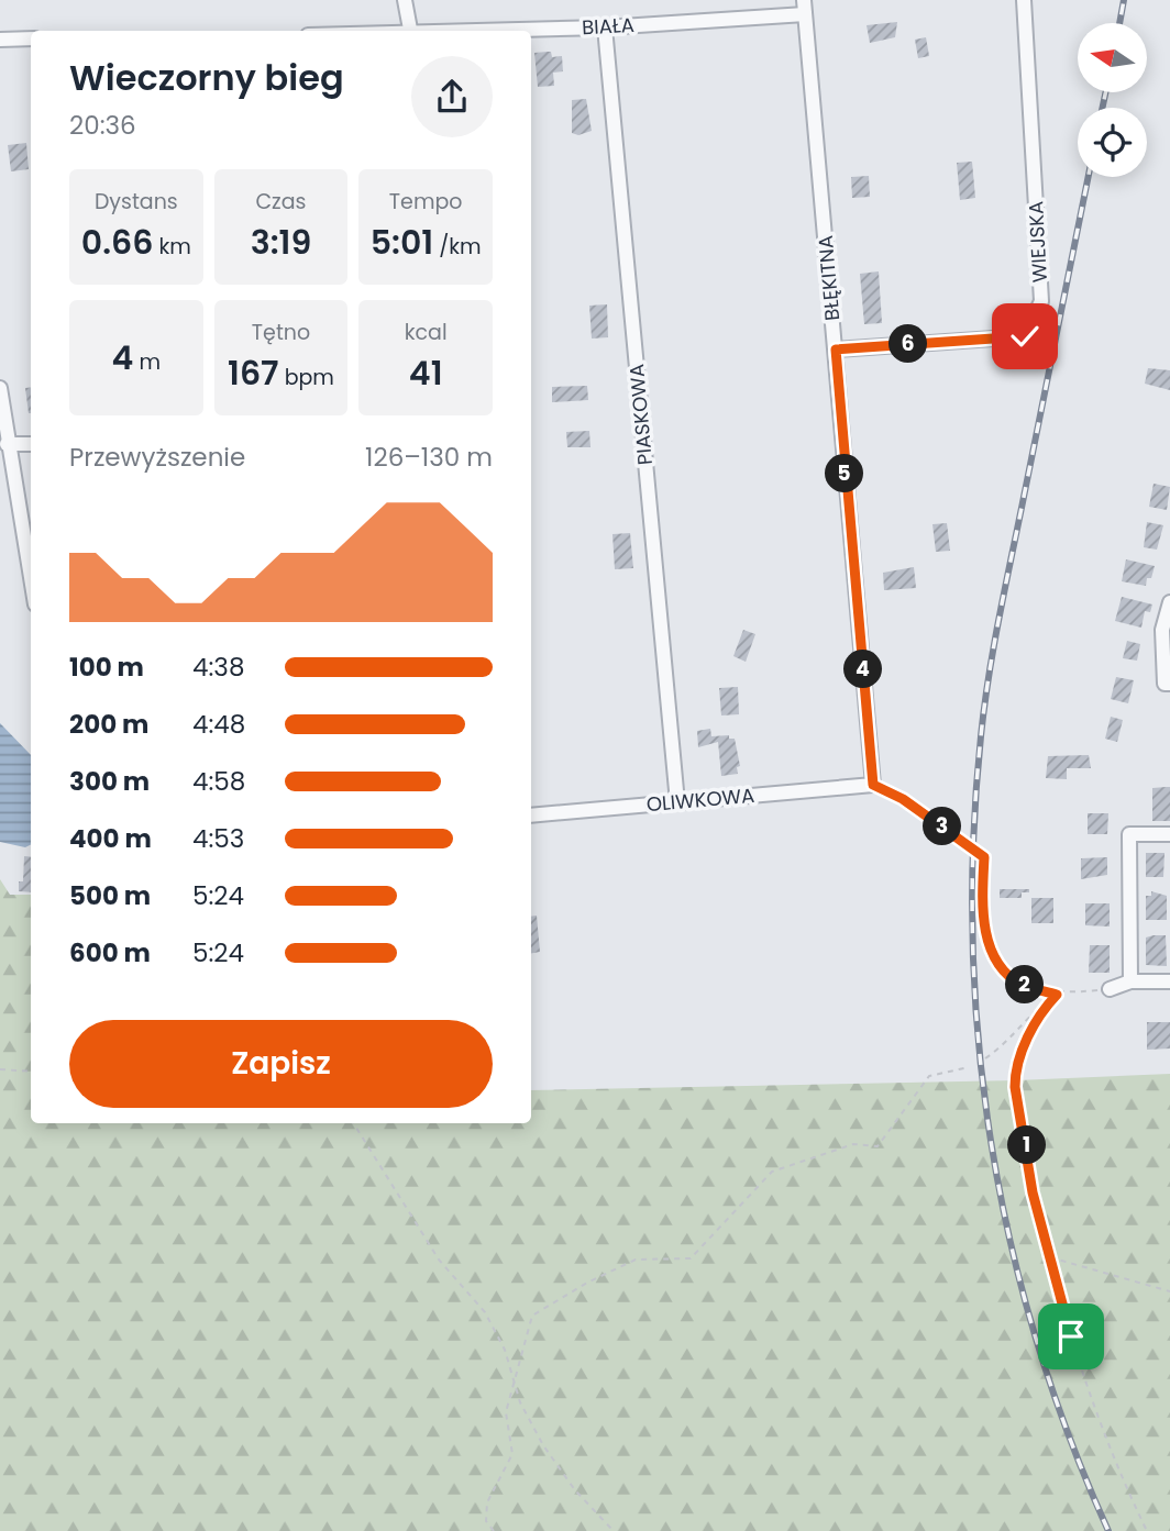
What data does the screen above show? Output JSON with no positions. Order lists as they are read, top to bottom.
{
  "streets": {
    "street": [
      "BIAŁA",
      "WIEJSKA",
      "BŁĘKITNA",
      "PIASKOWA",
      "OLIWKOWA"
    ]
  },
  "crossings": [
    ["BIAŁA", "BŁĘKITNA"],
    ["BIAŁA", "PIASKOWA"],
    ["WIEJSKA", "BŁĘKITNA"],
    ["BŁĘKITNA", "OLIWKOWA"],
    ["PIASKOWA", "OLIWKOWA"]
  ],
  "north": "left",
  "page": {
    "heading": ["Wieczorny bieg", "20:36"],
    "stats": [
      ["Dystans", "0.66 km"],
      ["Czas", "3:19"],
      ["Tempo", "5:01 /km"],
      ["4 m"],
      ["Tętno", "167 bpm"],
      ["kcal", "41"]
    ],
    "pins": [
      "6",
      "5",
      "4",
      "3",
      "2",
      "1"
    ],
    "chart": ["Przewyższenie", "126–130 m"],
    "list": [
      {
        "name": "100 m",
        "note": "4:38"
      },
      {
        "name": "200 m",
        "note": "4:48"
      },
      {
        "name": "300 m",
        "note": "4:58"
      },
      {
        "name": "400 m",
        "note": "4:53"
      },
      {
        "name": "500 m",
        "note": "5:24"
      },
      {
        "name": "600 m",
        "note": "5:24"
      }
    ],
    "buttons": "Zapisz"
  }
}
